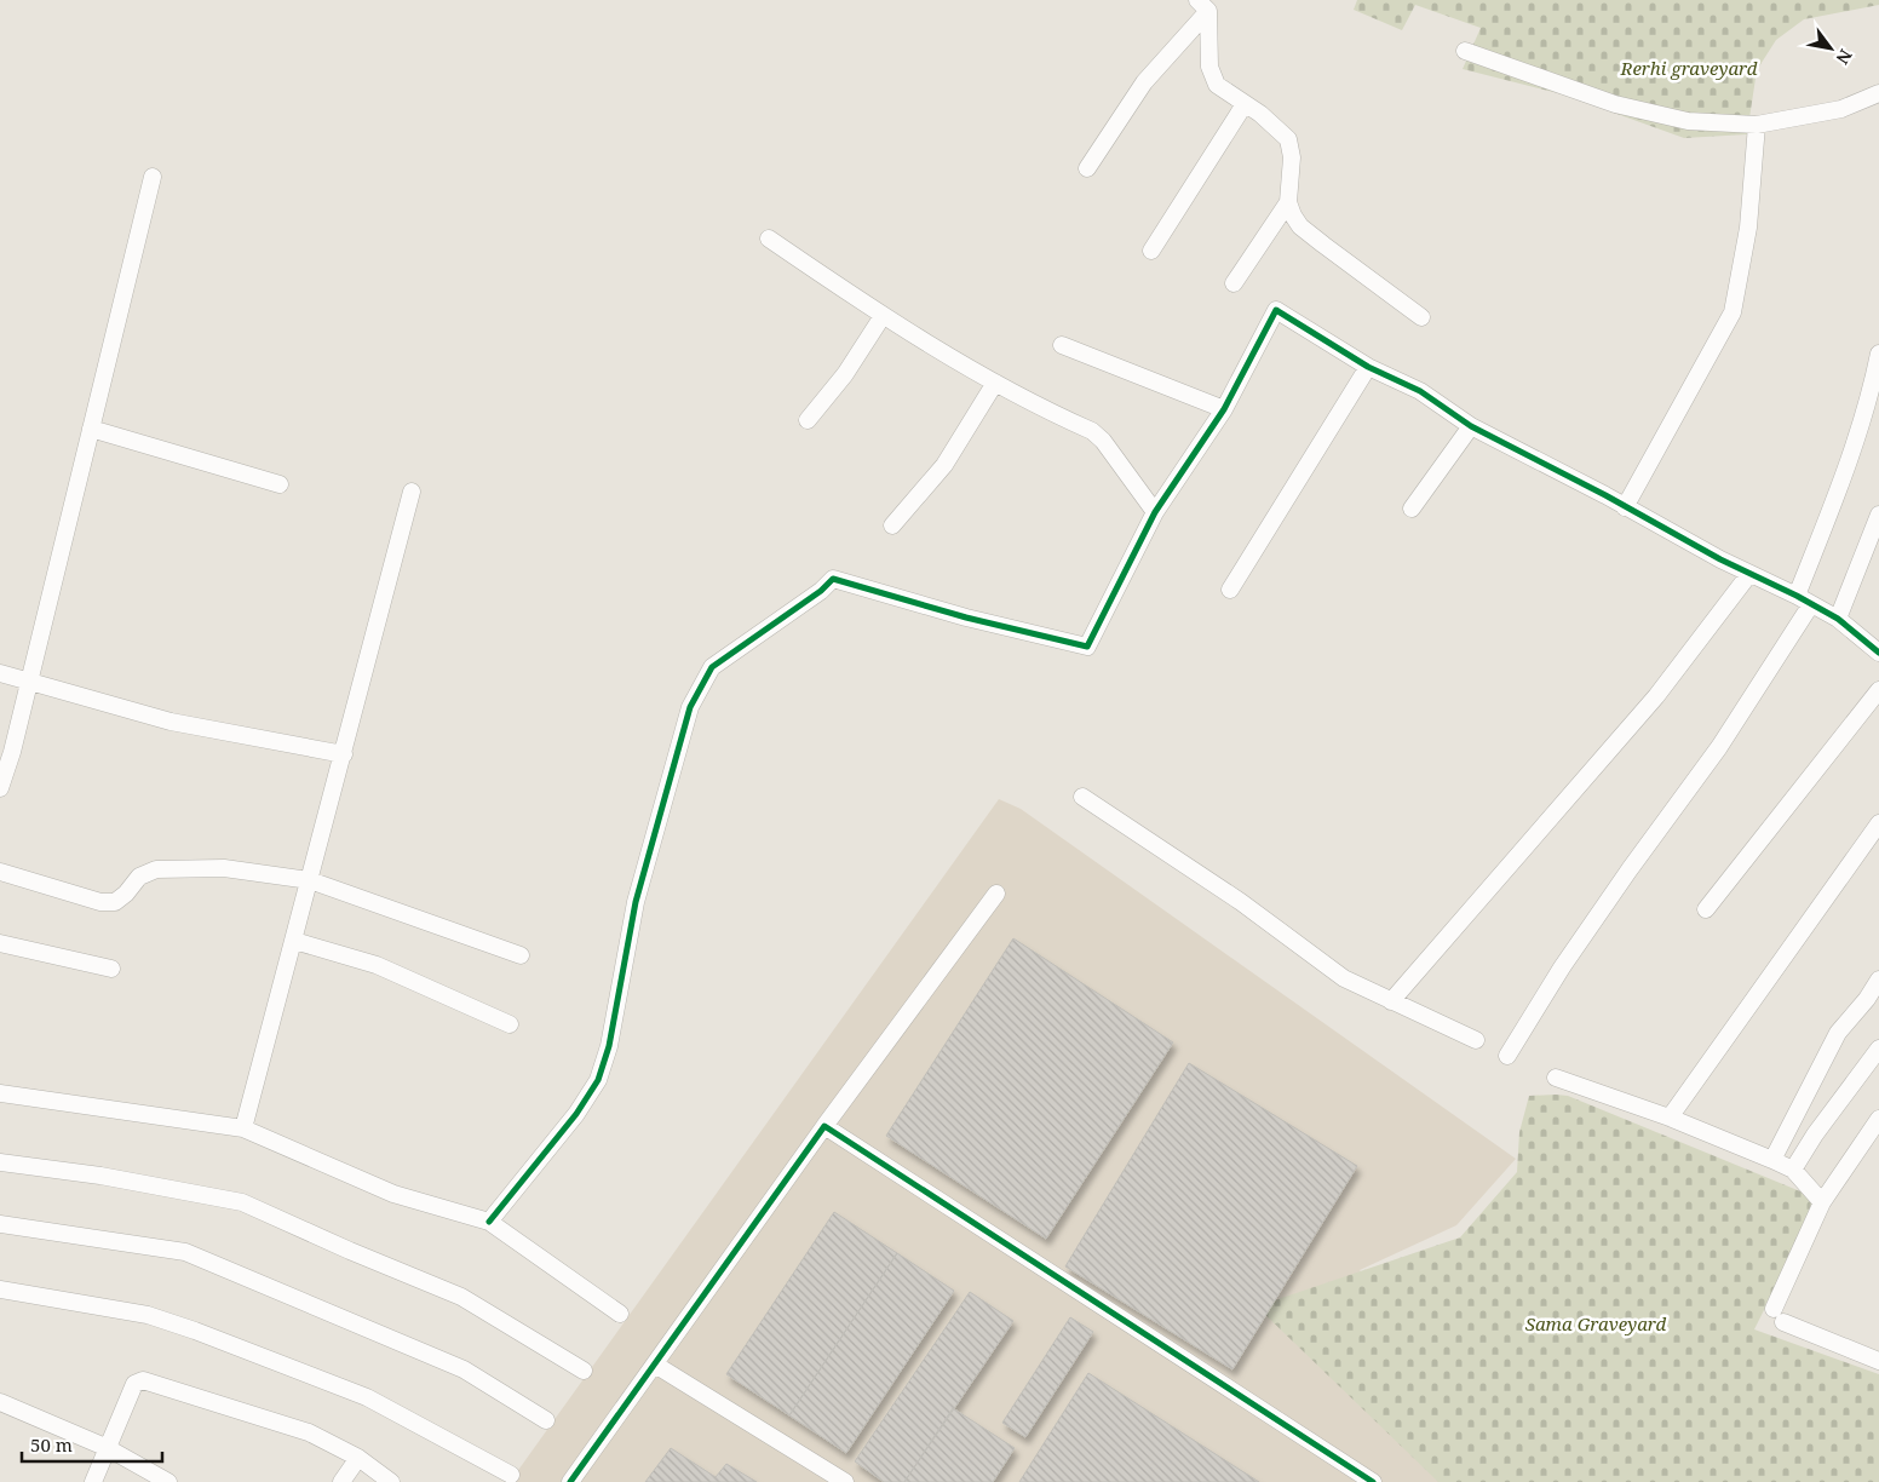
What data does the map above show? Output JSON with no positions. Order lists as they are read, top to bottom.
{
  "parks": ["Rerhi graveyard", "Sama Graveyard"],
  "scale_bar": "50 m",
  "north": "bottom right"
}
